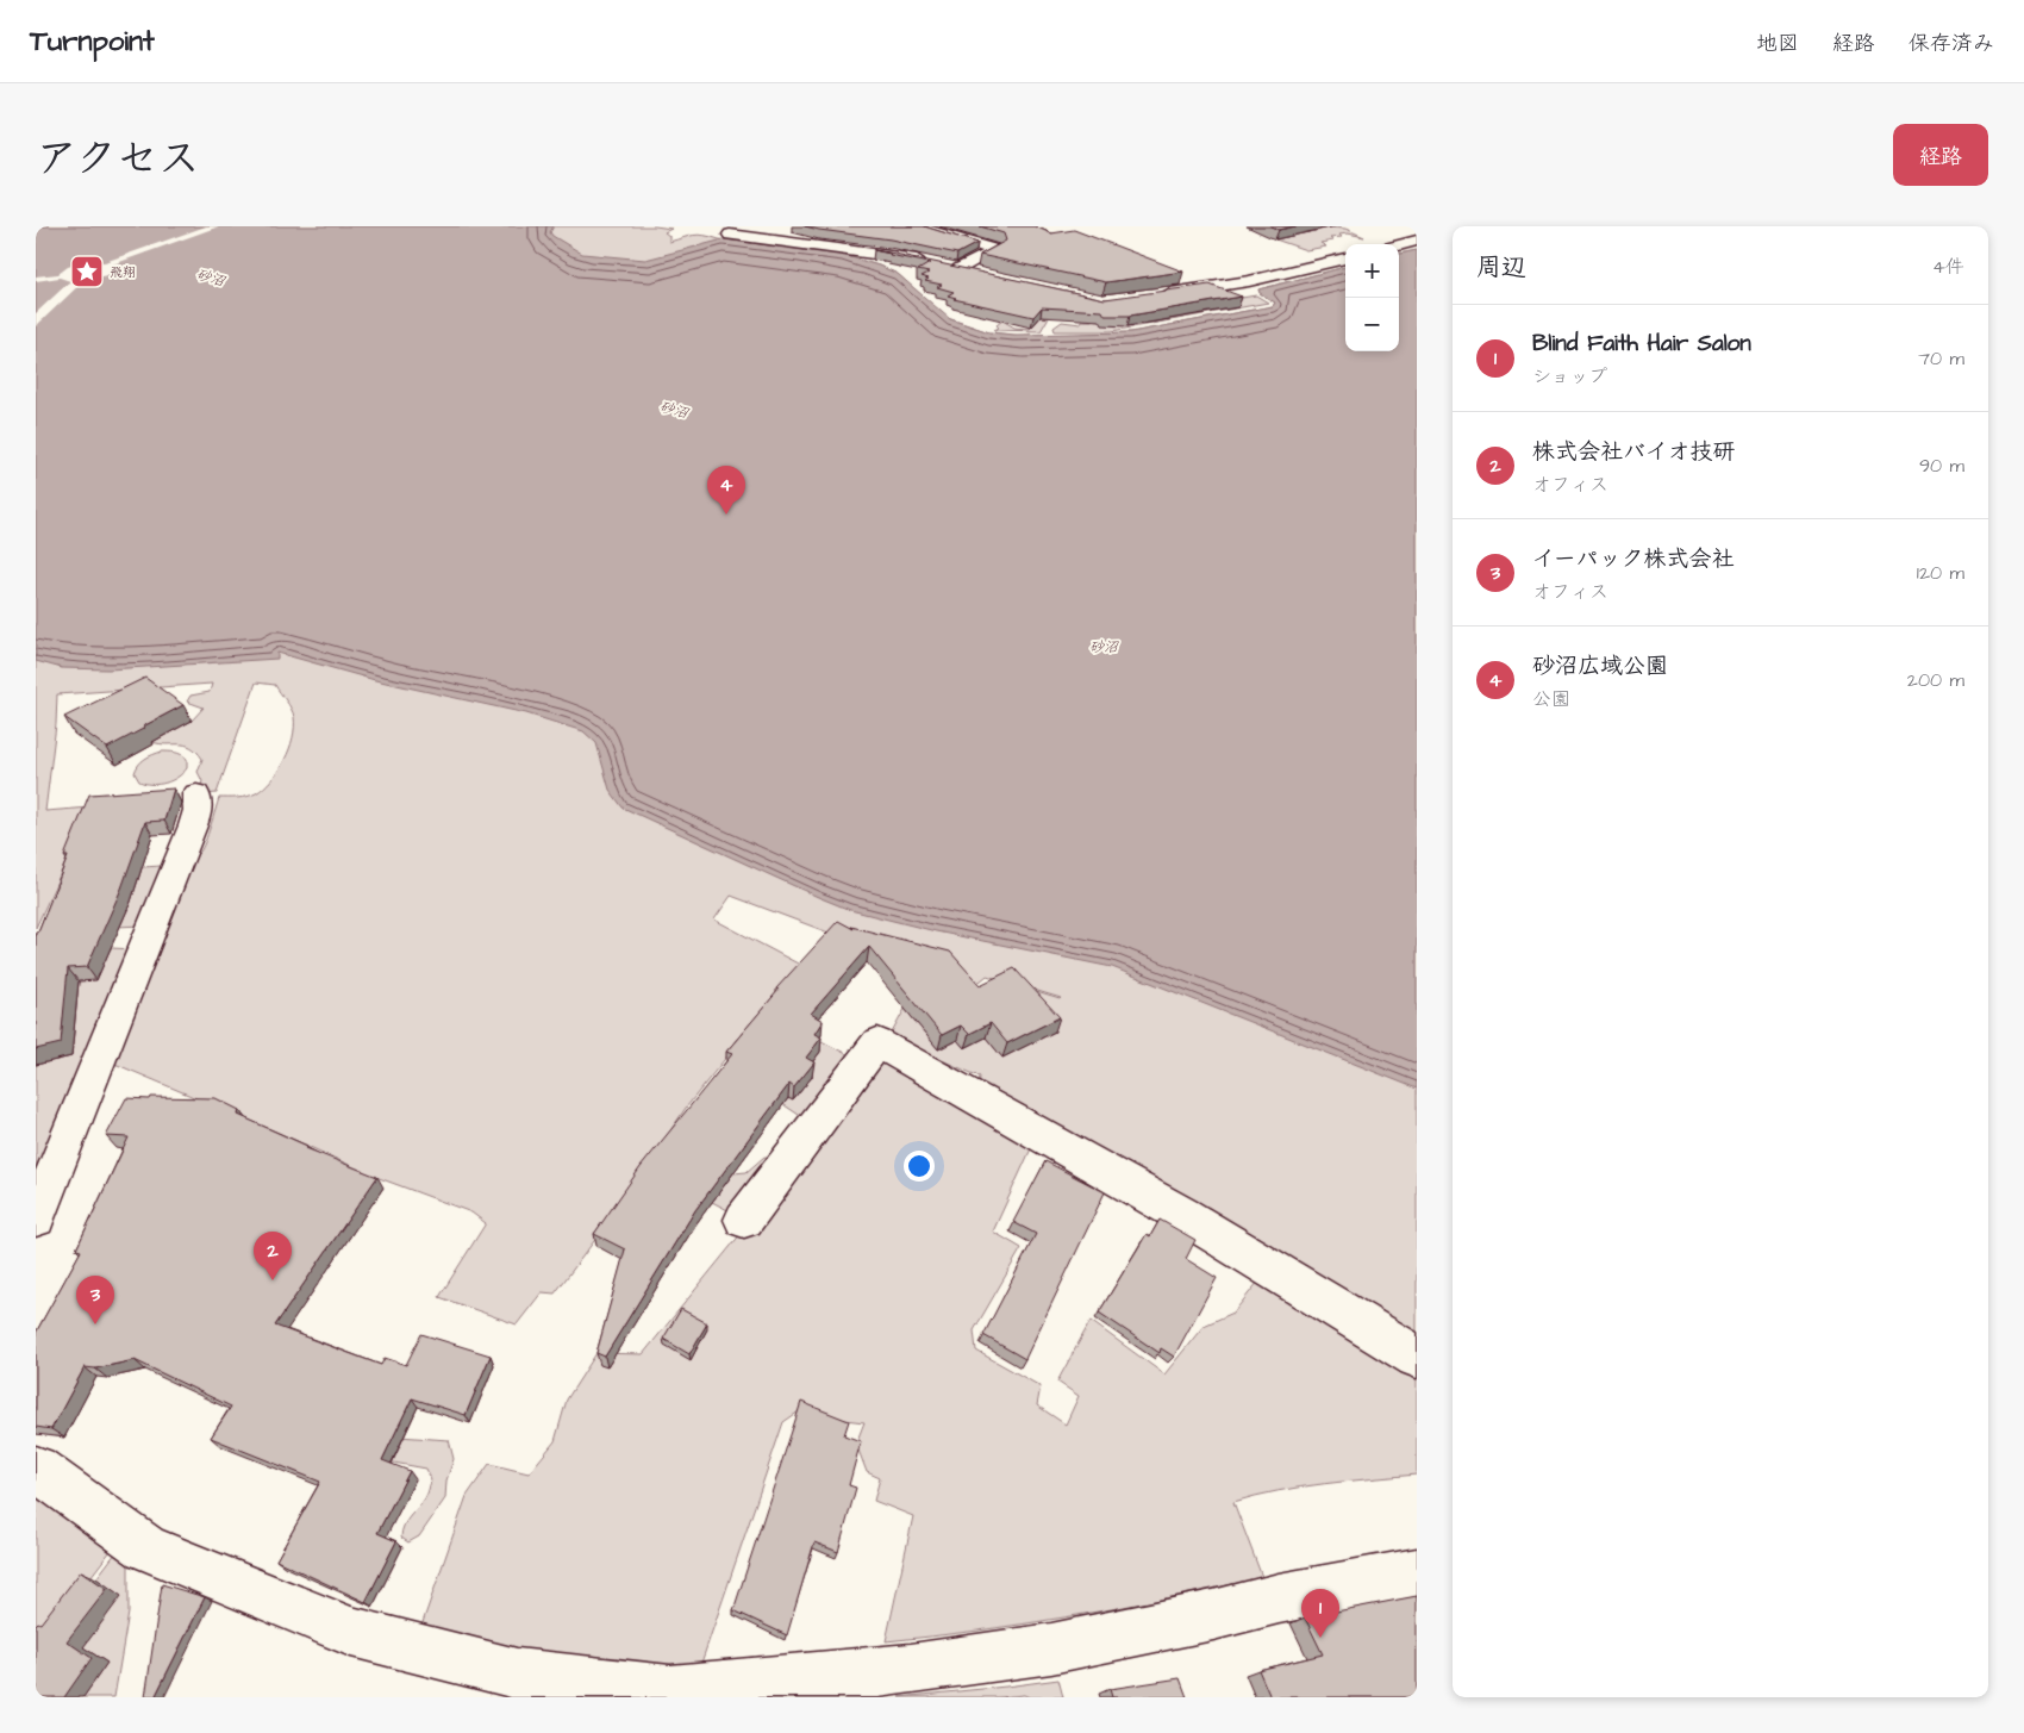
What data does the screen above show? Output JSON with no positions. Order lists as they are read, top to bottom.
{
  "water": ["砂沼"],
  "places": {
    "place": ["飛翔"]
  },
  "page": {
    "header": "Turnpoint",
    "nav": ["地図", "経路", "保存済み"],
    "title": "アクセス",
    "buttons": "経路",
    "heading": ["周辺", "4件"],
    "map_buttons": ["+", "−"],
    "list": [
      {
        "mark": "1",
        "name": "Blind Faith Hair Salon",
        "note": "ショップ",
        "value": "70 m"
      },
      {
        "mark": "2",
        "name": "株式会社バイオ技研",
        "note": "オフィス",
        "value": "90 m"
      },
      {
        "mark": "3",
        "name": "イーパック株式会社",
        "note": "オフィス",
        "value": "120 m"
      },
      {
        "mark": "4",
        "name": "砂沼広域公園",
        "note": "公園",
        "value": "200 m"
      }
    ],
    "pins": [
      "4",
      "2",
      "3",
      "1"
    ]
  }
}
